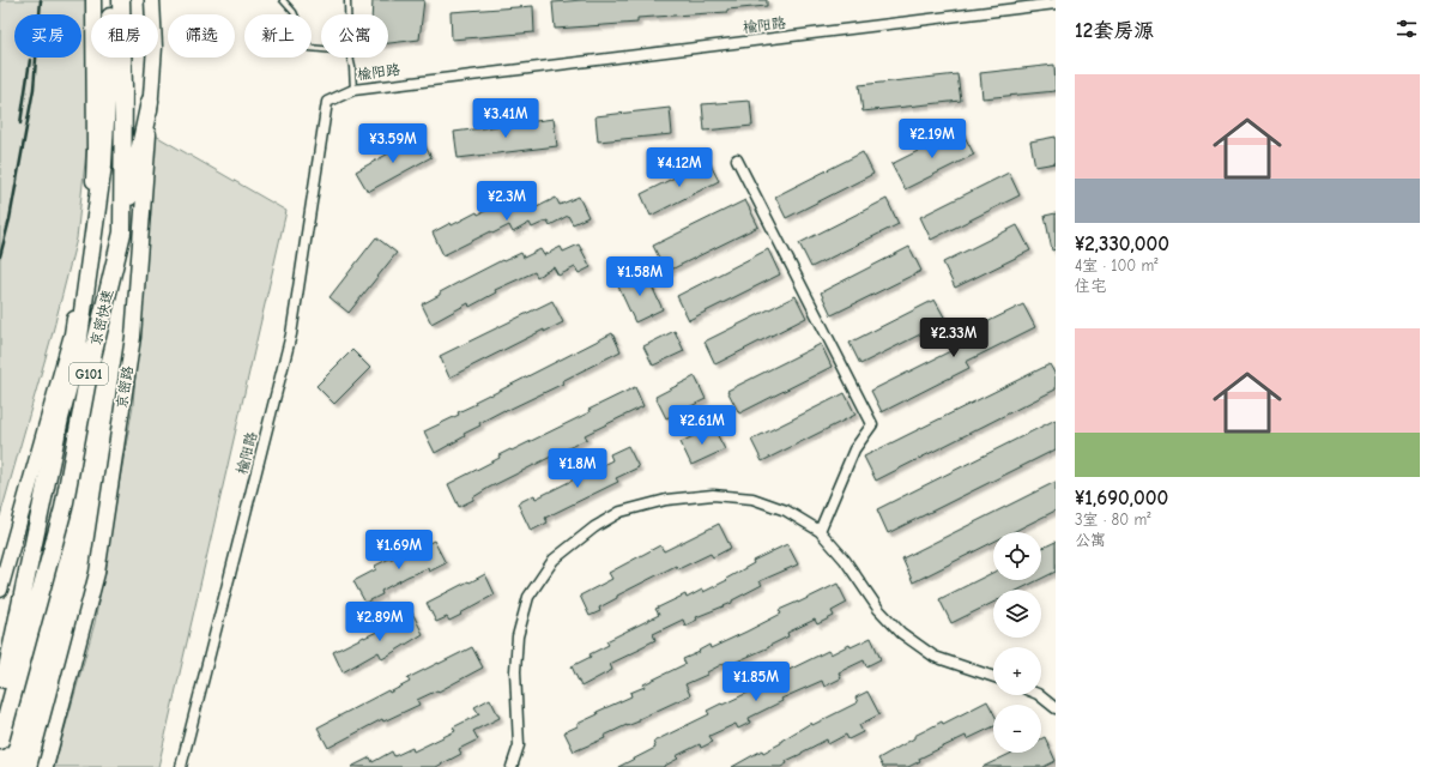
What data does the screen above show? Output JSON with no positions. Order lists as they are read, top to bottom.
{
  "streets": {
    "highway": ["京密快速", "G101"],
    "main road": ["京密路"],
    "street": ["榆阳路"]
  },
  "page": {
    "heading": "12套房源",
    "chip": [
      "买房",
      "租房",
      "筛选",
      "新上",
      "公寓"
    ],
    "list": [
      {
        "name": "¥2,330,000",
        "note": "4室 · 100 m² · 住宅"
      },
      {
        "name": "¥1,690,000",
        "note": "3室 · 80 m² · 公寓"
      }
    ],
    "price": [
      "¥3.41M",
      "¥2.19M",
      "¥3.59M",
      "¥4.12M",
      "¥2.3M",
      "¥1.58M",
      "¥2.33M",
      "¥2.61M",
      "¥1.8M",
      "¥1.69M",
      "¥2.89M",
      "¥1.85M"
    ],
    "map_buttons": ["+", "−"]
  }
}
